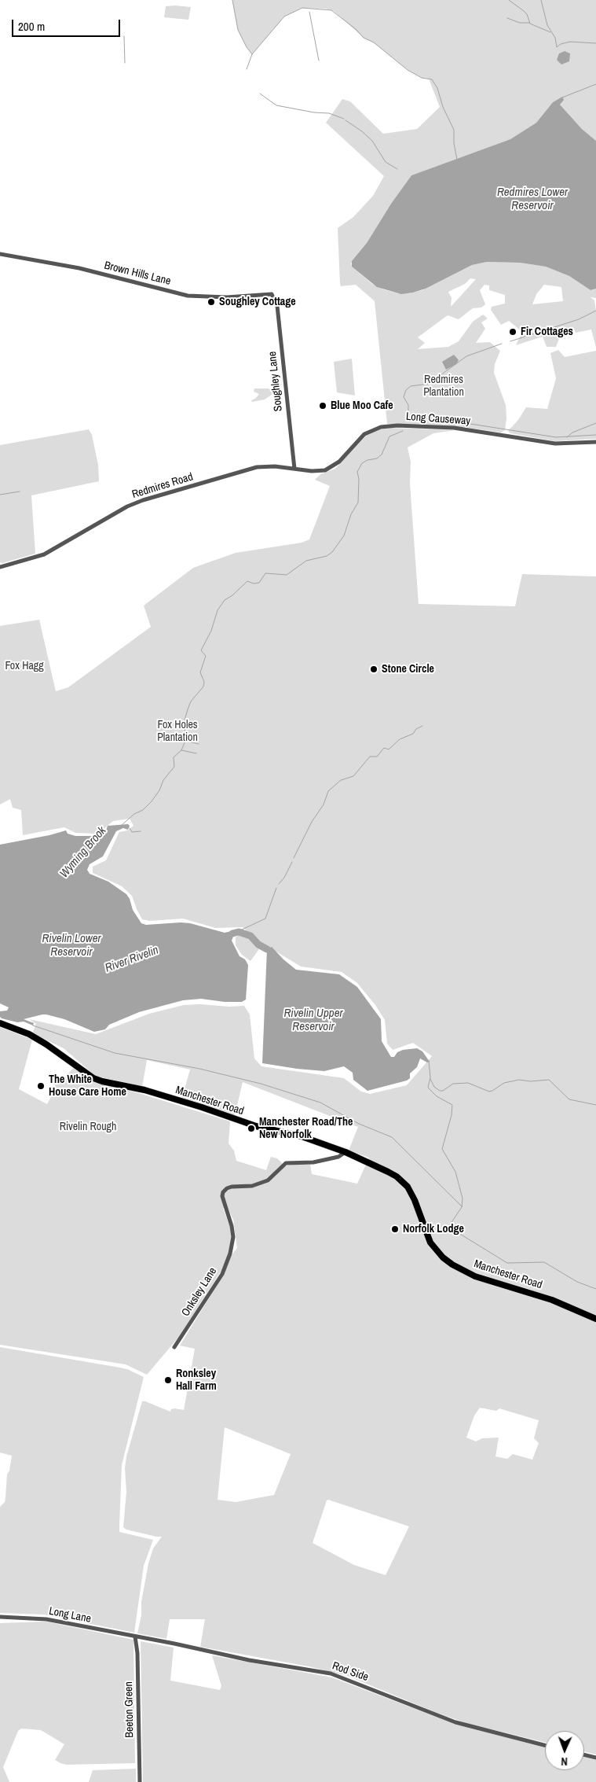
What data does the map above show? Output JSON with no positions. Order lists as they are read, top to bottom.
{
  "streets": {
    "main road": ["Manchester Road"],
    "street": [
      "Brown Hills Lane",
      "Soughley Lane",
      "Long Causeway",
      "Redmires Road",
      "Onksley Lane",
      "Long Lane",
      "Rod Side",
      "Beeton Green"
    ]
  },
  "crossings": [
    ["Brown Hills Lane", "Soughley Lane"],
    ["Soughley Lane", "Long Causeway"],
    ["Soughley Lane", "Redmires Road"],
    ["Long Causeway", "Redmires Road"],
    ["Manchester Road", "Onksley Lane"],
    ["Long Lane", "Rod Side"],
    ["Long Lane", "Beeton Green"],
    ["Rod Side", "Beeton Green"]
  ],
  "water": [
    "Redmires Lower Reservoir",
    "Wyming Brook",
    "Rivelin Lower Reservoir",
    "River Rivelin",
    "Rivelin Upper Reservoir"
  ],
  "parks": [
    "Redmires Plantation",
    "Fox Hagg",
    "Fox Holes Plantation",
    "Rivelin Rough"
  ],
  "places": [
    "Soughley Cottage",
    "Fir Cottages",
    "Blue Moo Cafe",
    "Stone Circle",
    "The White House Care Home",
    "Manchester Road/The New Norfolk",
    "Norfolk Lodge",
    "Ronksley Hall Farm"
  ],
  "scale_bar": "200 m",
  "north": "bottom"
}
